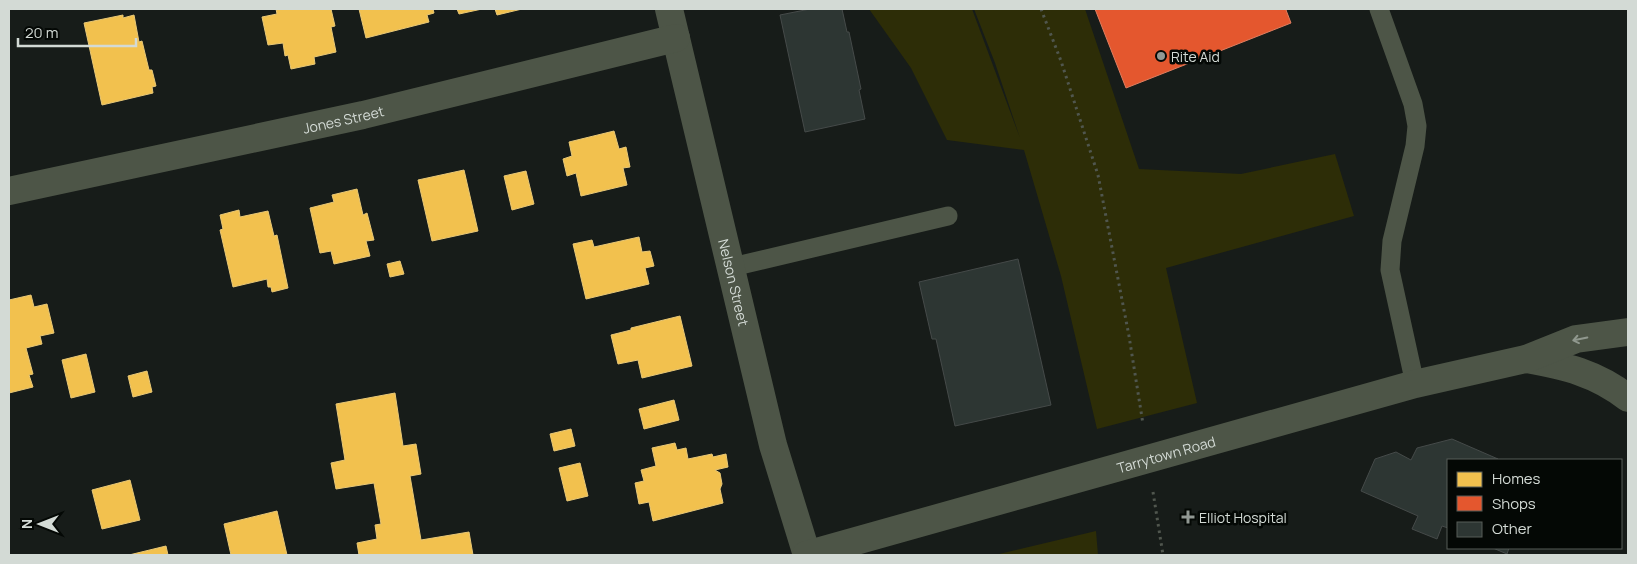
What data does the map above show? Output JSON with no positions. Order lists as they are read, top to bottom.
{
  "streets": {
    "street": ["Jones Street", "Nelson Street", "Tarrytown Road"]
  },
  "crossings": [
    ["Jones Street", "Nelson Street"],
    ["Nelson Street", "Tarrytown Road"]
  ],
  "places": {
    "other": ["Rite Aid"],
    "health": ["Elliot Hospital"]
  },
  "legend": ["Homes", "Shops", "Other"],
  "scale_bar": "20 m",
  "north": "left"
}
